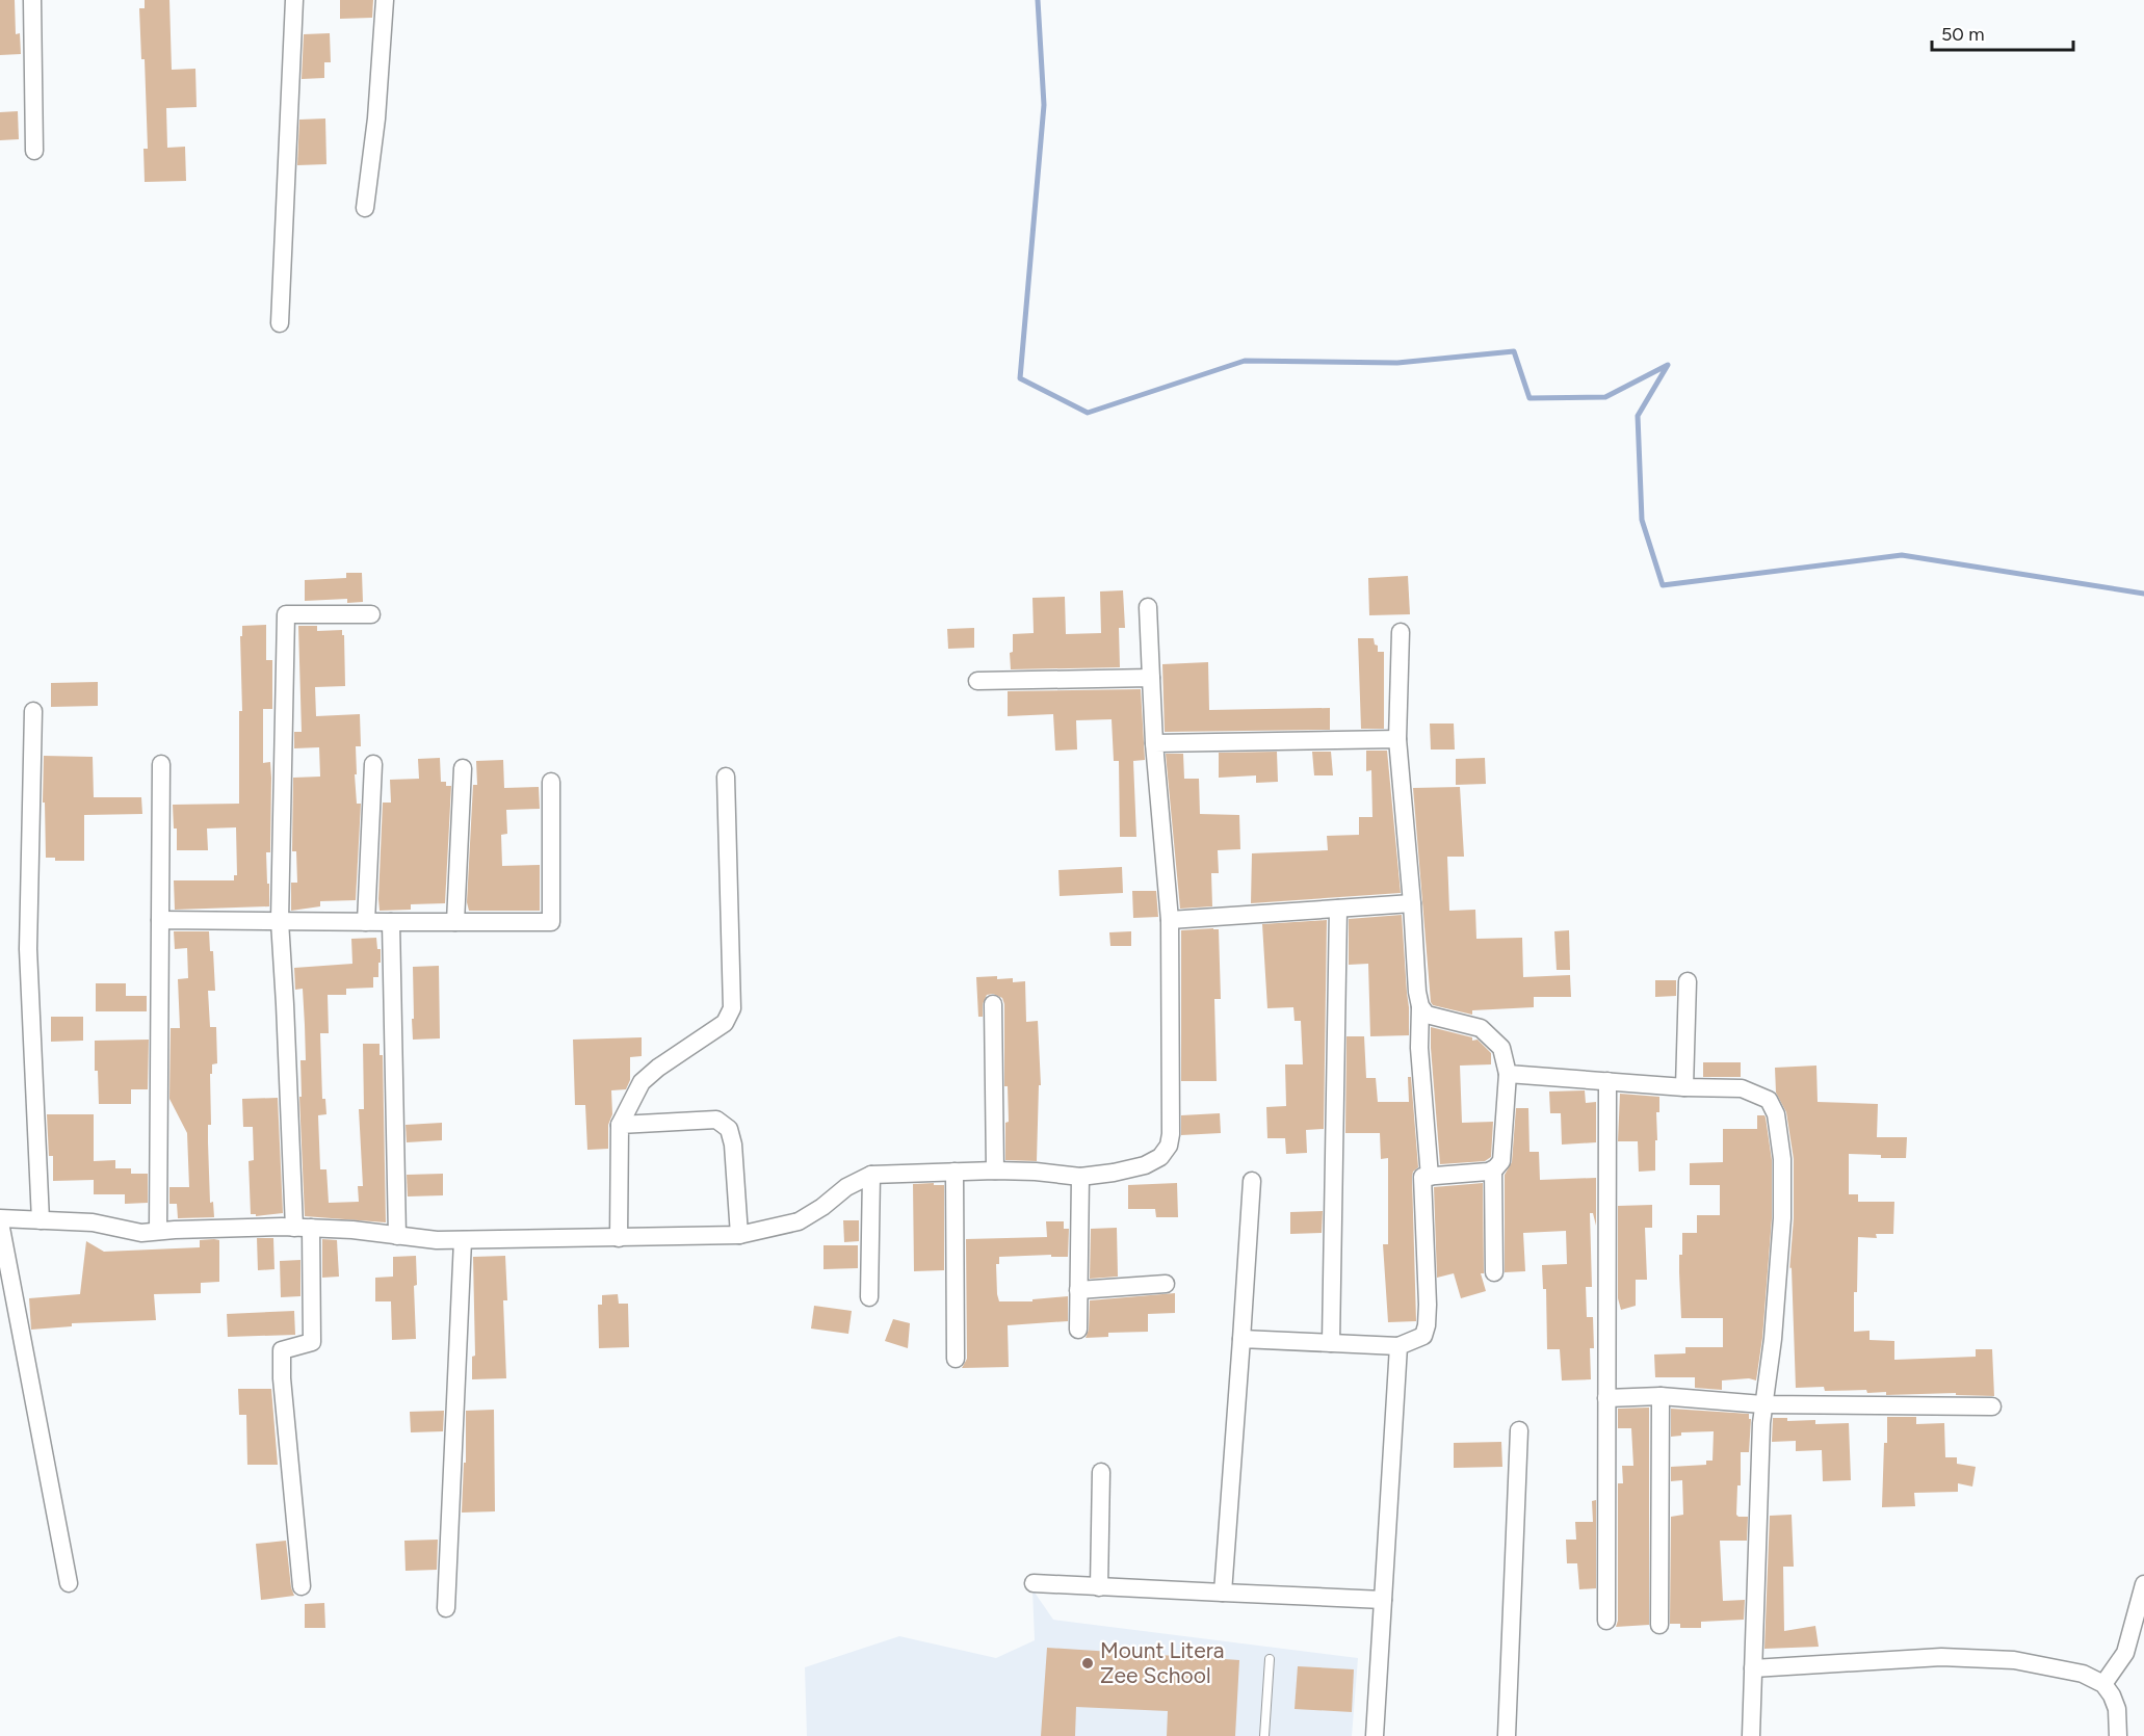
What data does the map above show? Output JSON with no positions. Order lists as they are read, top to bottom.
{
  "places": ["Mount Litera Zee School"],
  "scale_bar": "50 m"
}
